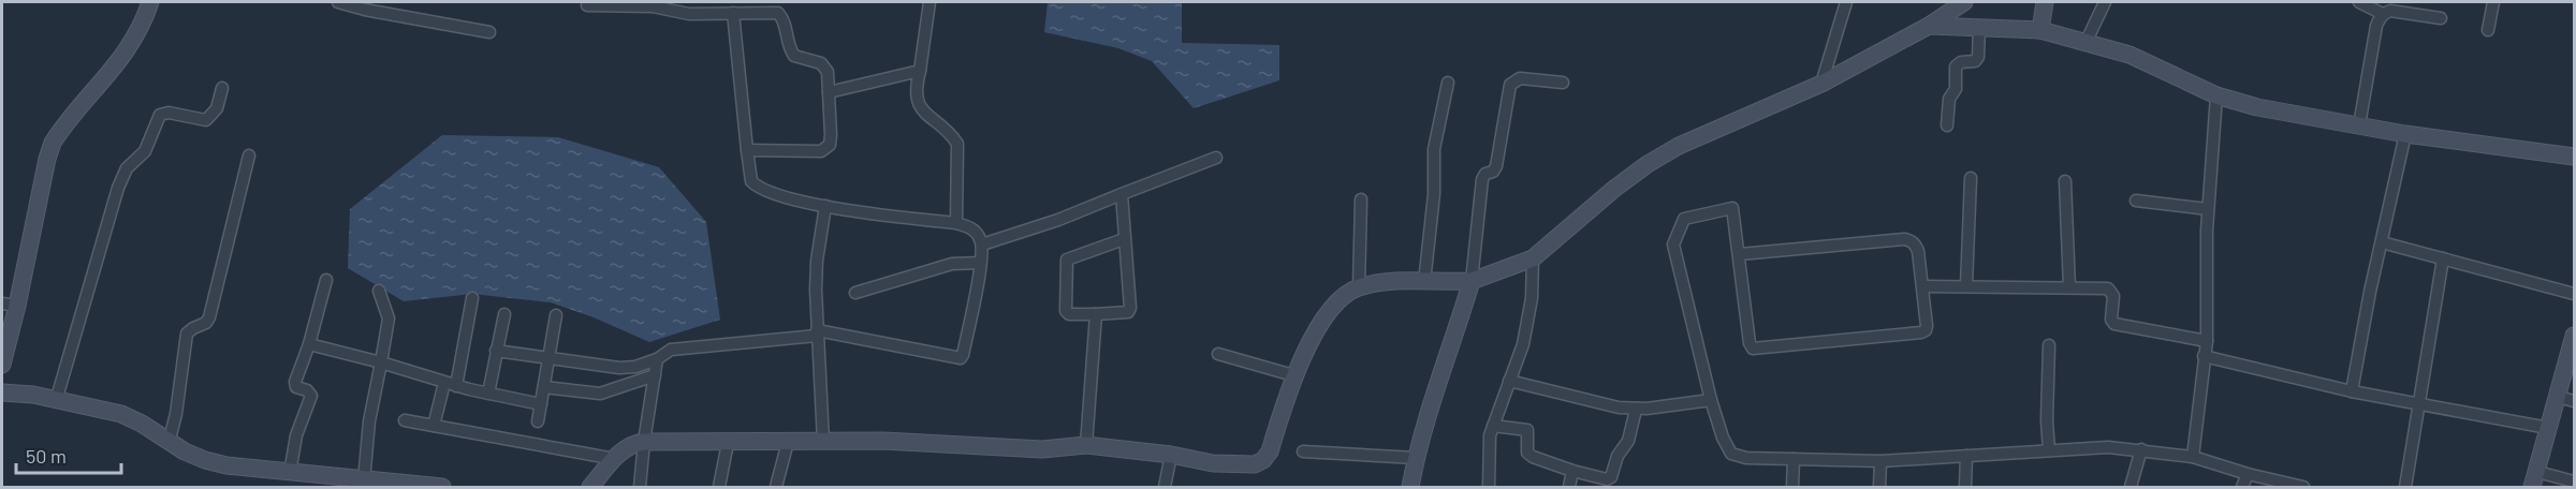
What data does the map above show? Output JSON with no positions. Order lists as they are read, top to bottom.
{
  "scale_bar": "50 m"
}
